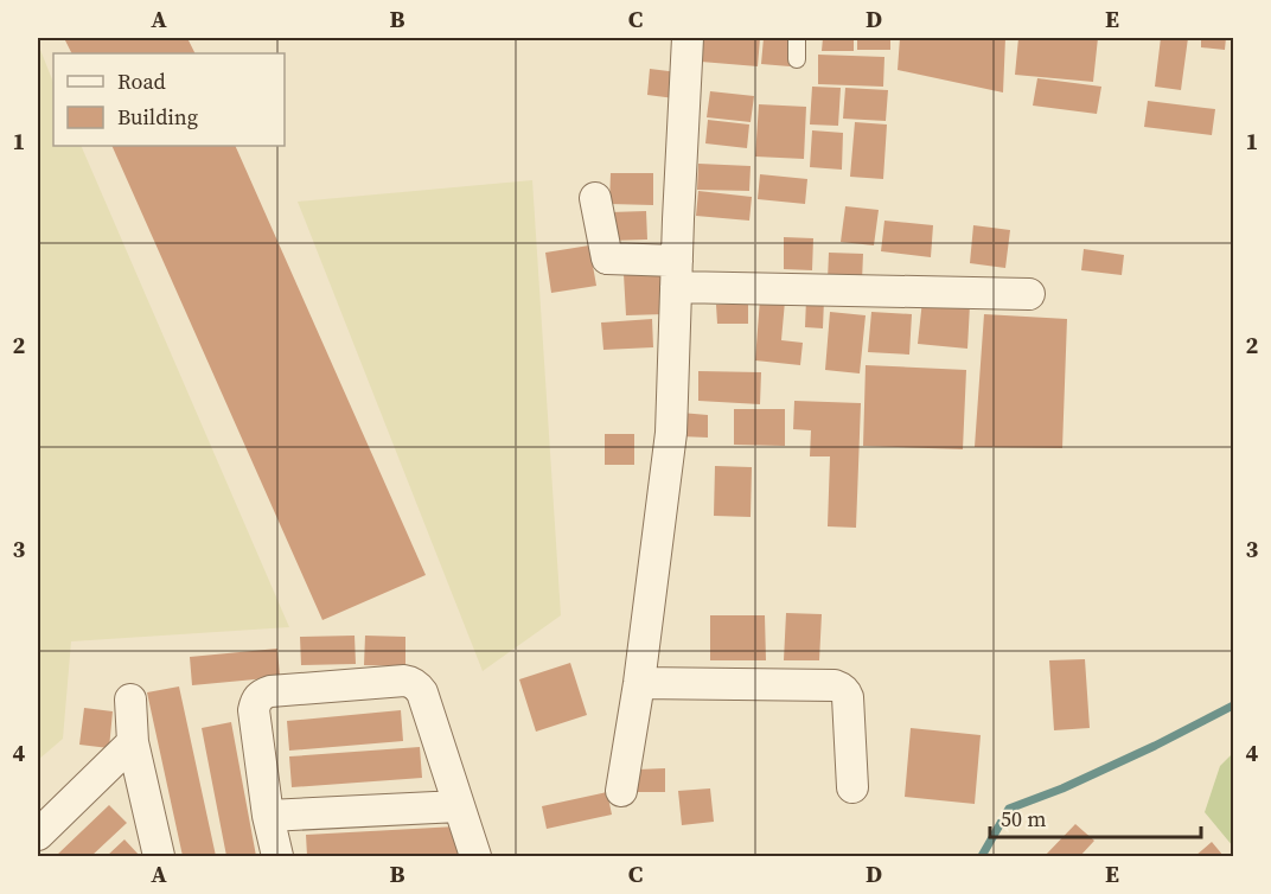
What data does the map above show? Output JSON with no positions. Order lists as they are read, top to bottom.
{
  "legend": ["Road", "Building"],
  "scale_bar": "50 m",
  "grid": {
    "columns": [
      "A",
      "B",
      "C",
      "D",
      "E"
    ],
    "rows": [
      "1",
      "2",
      "3",
      "4"
    ]
  }
}
